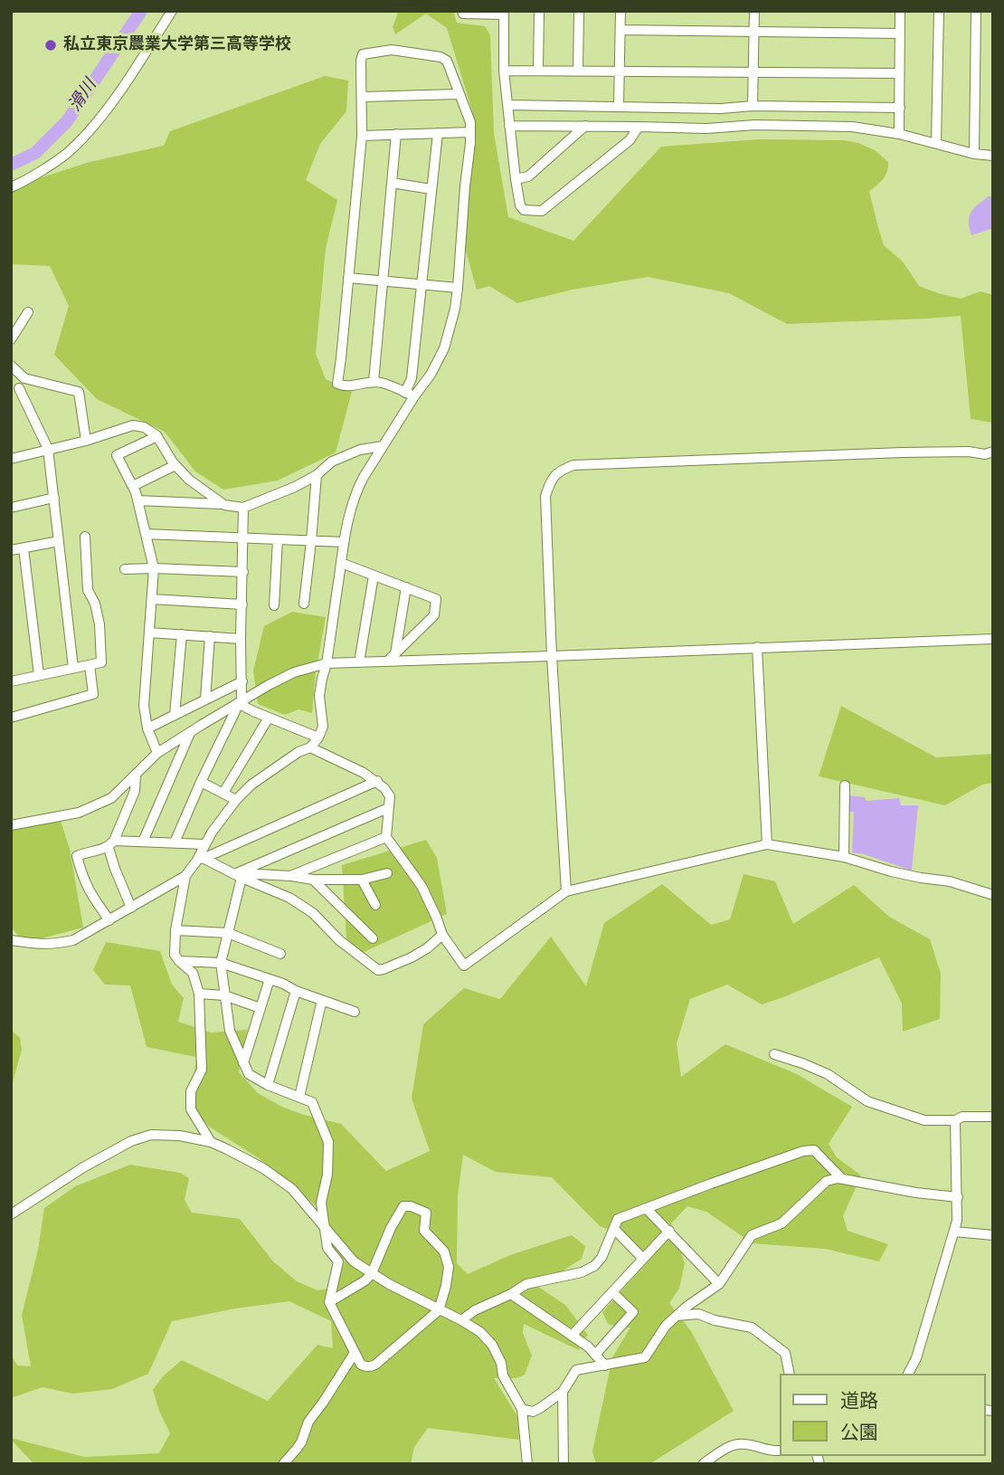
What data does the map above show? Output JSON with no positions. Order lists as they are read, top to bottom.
{
  "water": ["滑川"],
  "places": ["私立東京農業大学第三高等学校"],
  "legend": ["道路", "公園"]
}
